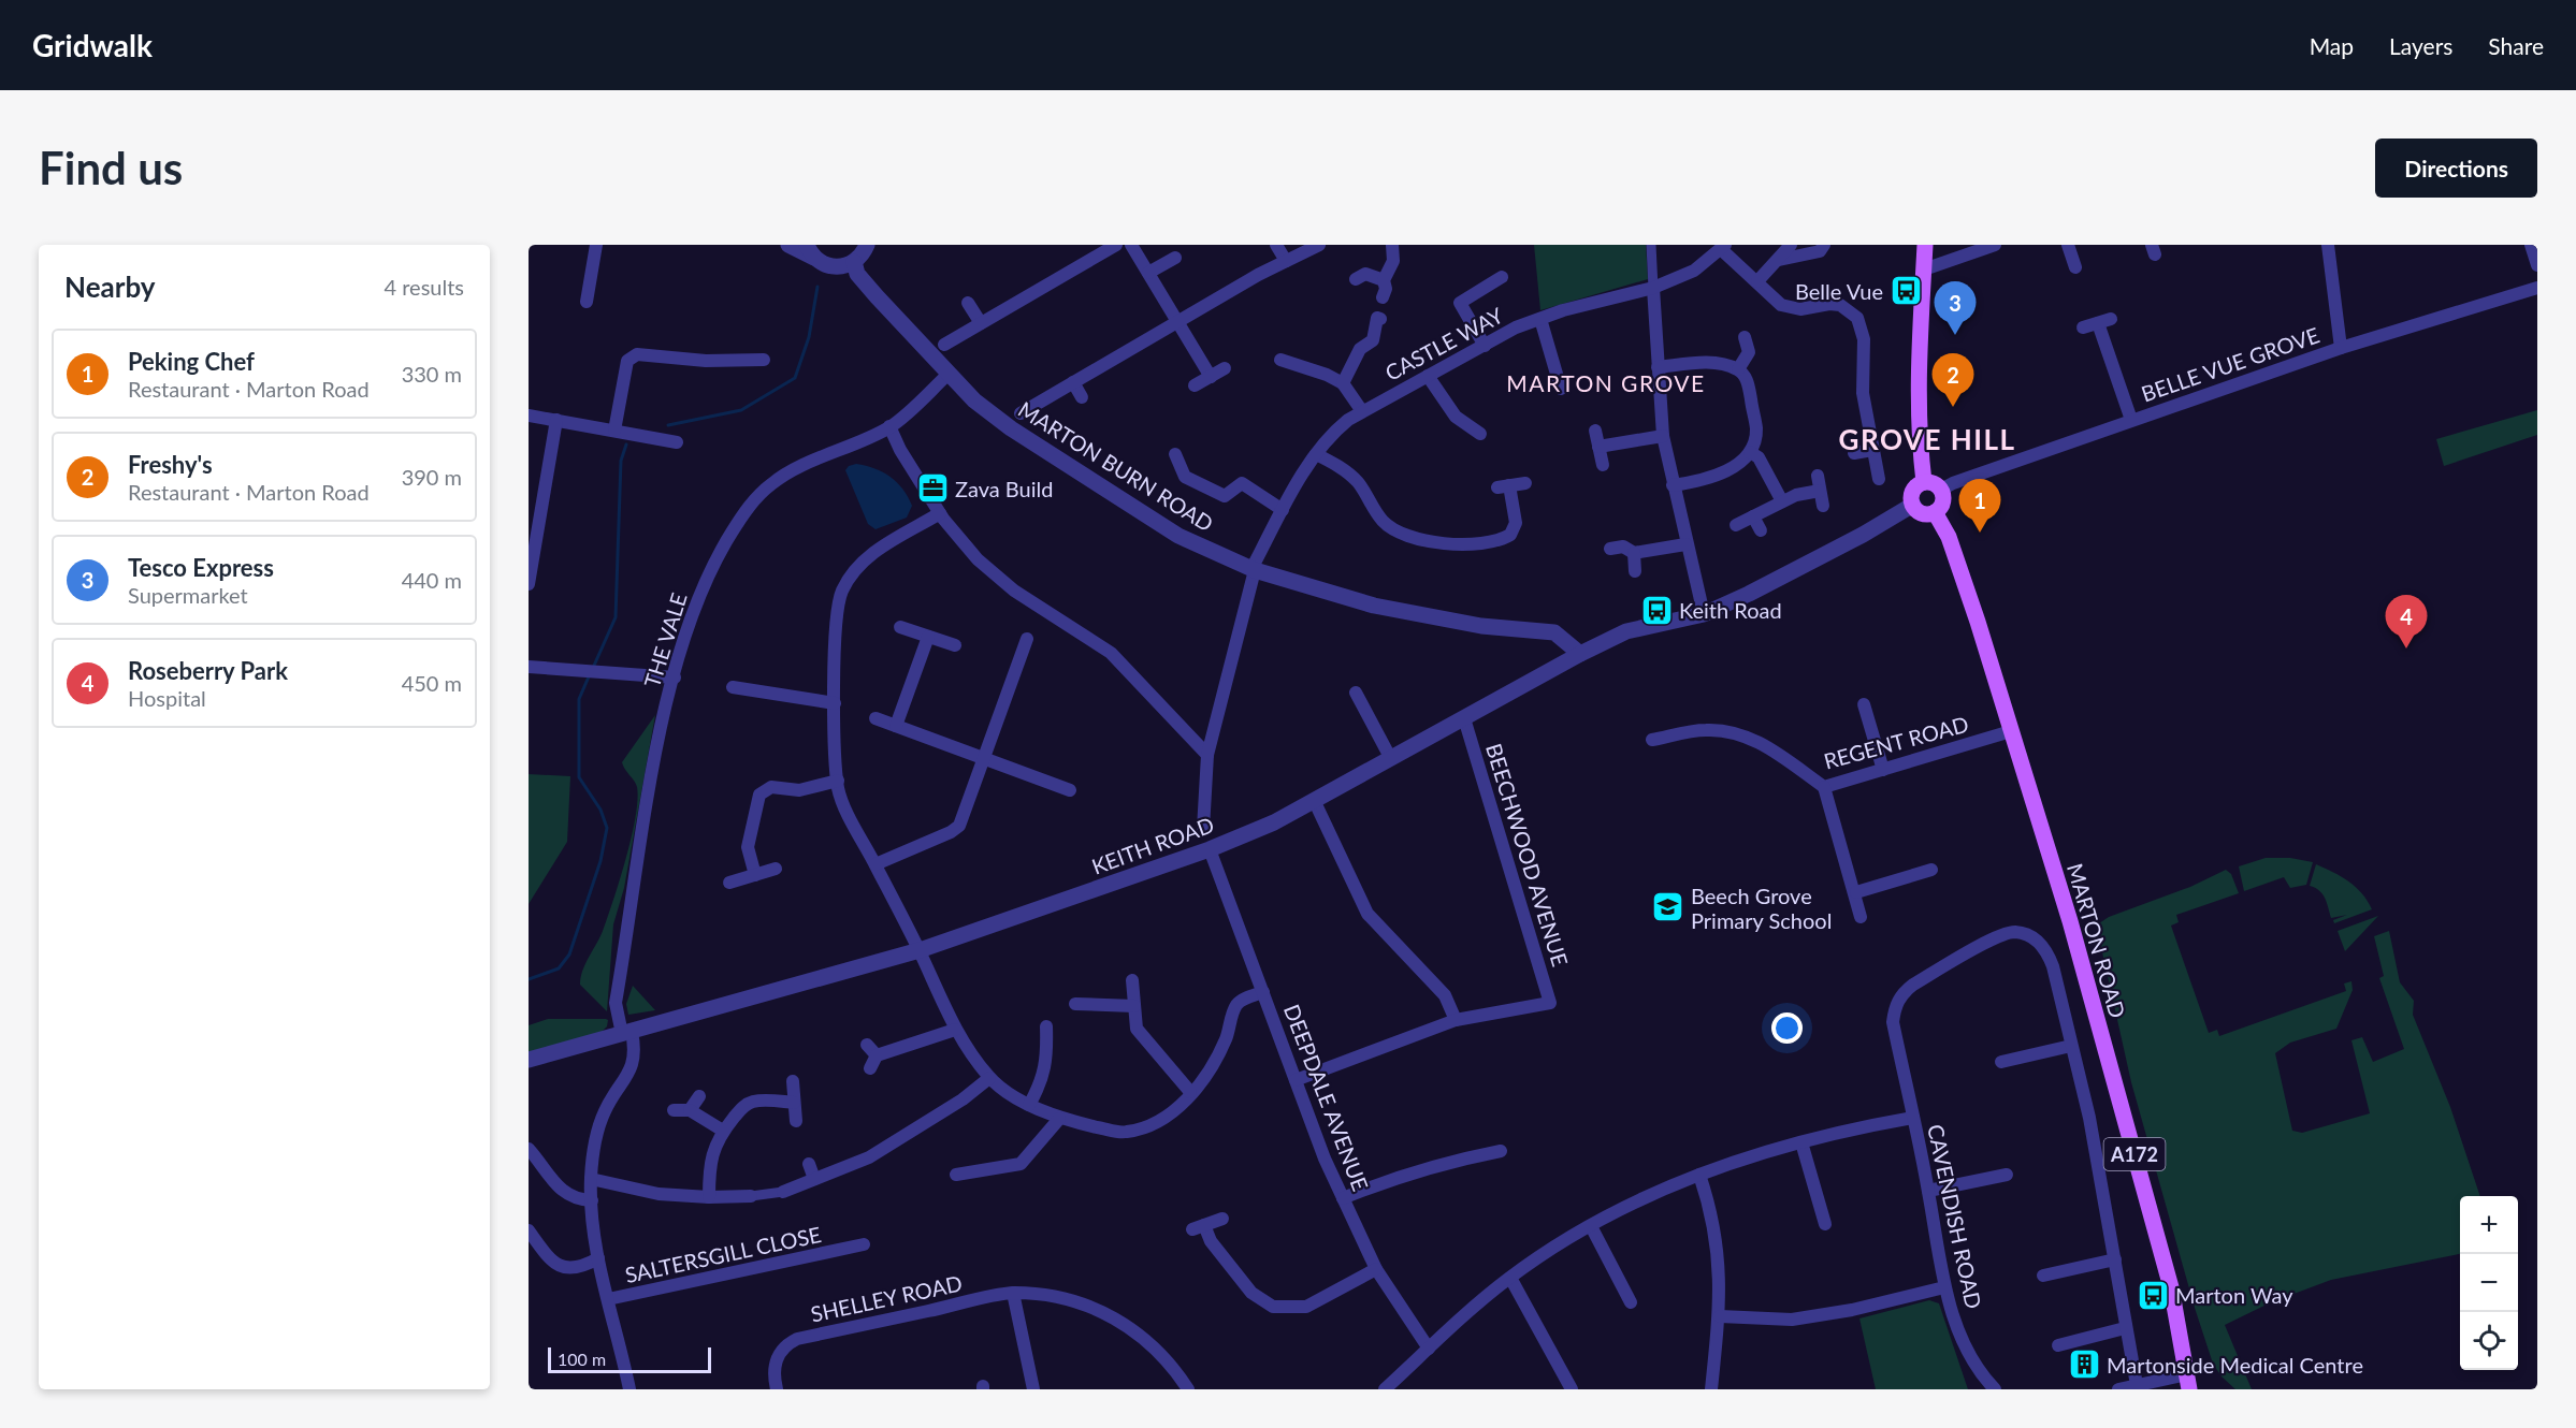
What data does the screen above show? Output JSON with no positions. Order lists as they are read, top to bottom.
{
  "streets": {
    "main road": ["MARTON ROAD", "A172"],
    "street": [
      "CASTLE WAY",
      "BELLE VUE GROVE",
      "MARTON BURN ROAD",
      "THE VALE",
      "REGENT ROAD",
      "KEITH ROAD",
      "BEECHWOOD AVENUE",
      "DEEPDALE AVENUE",
      "CAVENDISH ROAD",
      "SALTERSGILL CLOSE",
      "SHELLEY ROAD"
    ]
  },
  "crossings": [
    ["CASTLE WAY", "MARTON BURN ROAD"],
    ["BELLE VUE GROVE", "MARTON ROAD"],
    ["MARTON BURN ROAD", "THE VALE"],
    ["MARTON BURN ROAD", "KEITH ROAD"],
    ["THE VALE", "KEITH ROAD"],
    ["THE VALE", "SALTERSGILL CLOSE"],
    ["REGENT ROAD", "MARTON ROAD"],
    ["KEITH ROAD", "BEECHWOOD AVENUE"],
    ["KEITH ROAD", "DEEPDALE AVENUE"]
  ],
  "districts": ["MARTON GROVE", "GROVE HILL"],
  "places": {
    "bus stop": ["Belle Vue", "Keith Road", "Marton Way"],
    "office": ["Zava Build"],
    "school or university": ["Beech Grove Primary School"],
    "building": ["Martonside Medical Centre"]
  },
  "scale_bar": "100 m",
  "page": {
    "header": "Gridwalk",
    "nav": ["Map", "Layers", "Share"],
    "buttons": "Directions",
    "title": "Find us",
    "heading": ["Nearby", "4 results"],
    "pins": [
      "3",
      "2",
      "1",
      "4"
    ],
    "list": [
      {
        "mark": "1",
        "name": "Peking Chef",
        "note": "Restaurant · Marton Road",
        "value": "330 m"
      },
      {
        "mark": "2",
        "name": "Freshy's",
        "note": "Restaurant · Marton Road",
        "value": "390 m"
      },
      {
        "mark": "3",
        "name": "Tesco Express",
        "note": "Supermarket",
        "value": "440 m"
      },
      {
        "mark": "4",
        "name": "Roseberry Park",
        "note": "Hospital",
        "value": "450 m"
      }
    ],
    "map_buttons": ["+", "−"],
    "scale": "100 m"
  }
}
